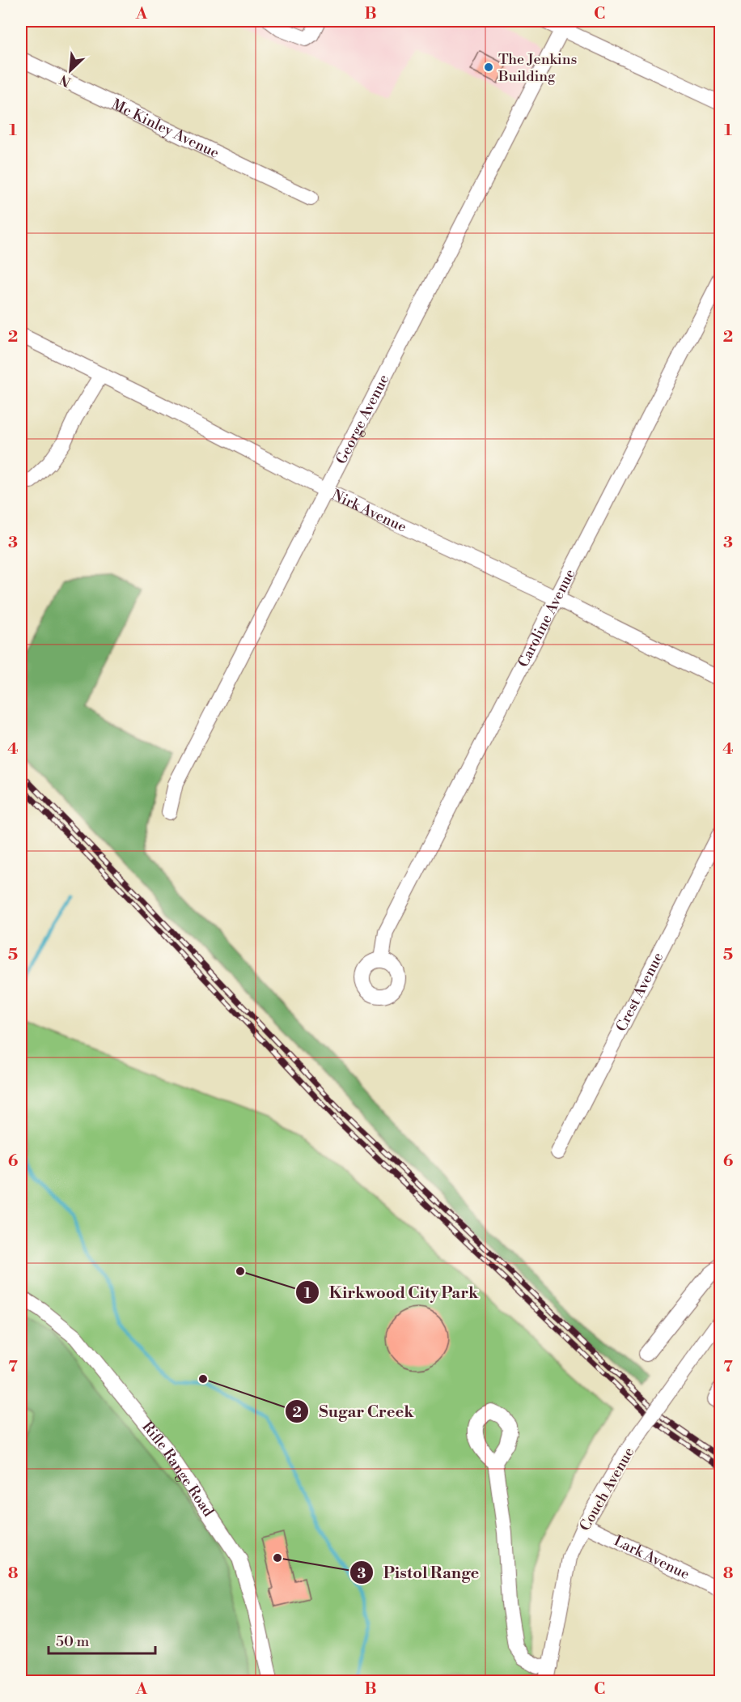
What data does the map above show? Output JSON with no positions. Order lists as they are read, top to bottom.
{
  "streets": {
    "street": [
      "Mc Kinley Avenue",
      "George Avenue",
      "Nirk Avenue",
      "Caroline Avenue",
      "Crest Avenue",
      "Rifle Range Road",
      "Couch Avenue",
      "Lark Avenue"
    ]
  },
  "crossings": [
    ["George Avenue", "Nirk Avenue"],
    ["Nirk Avenue", "Caroline Avenue"],
    ["Couch Avenue", "Lark Avenue"]
  ],
  "places": [
    "The Jenkins Building",
    "Kirkwood City Park",
    "Sugar Creek",
    "Pistol Range"
  ],
  "scale_bar": "50 m",
  "north": "bottom left",
  "grid": {
    "columns": ["A", "B", "C"],
    "rows": [
      "1",
      "2",
      "3",
      "4",
      "5",
      "6",
      "7",
      "8"
    ]
  }
}
